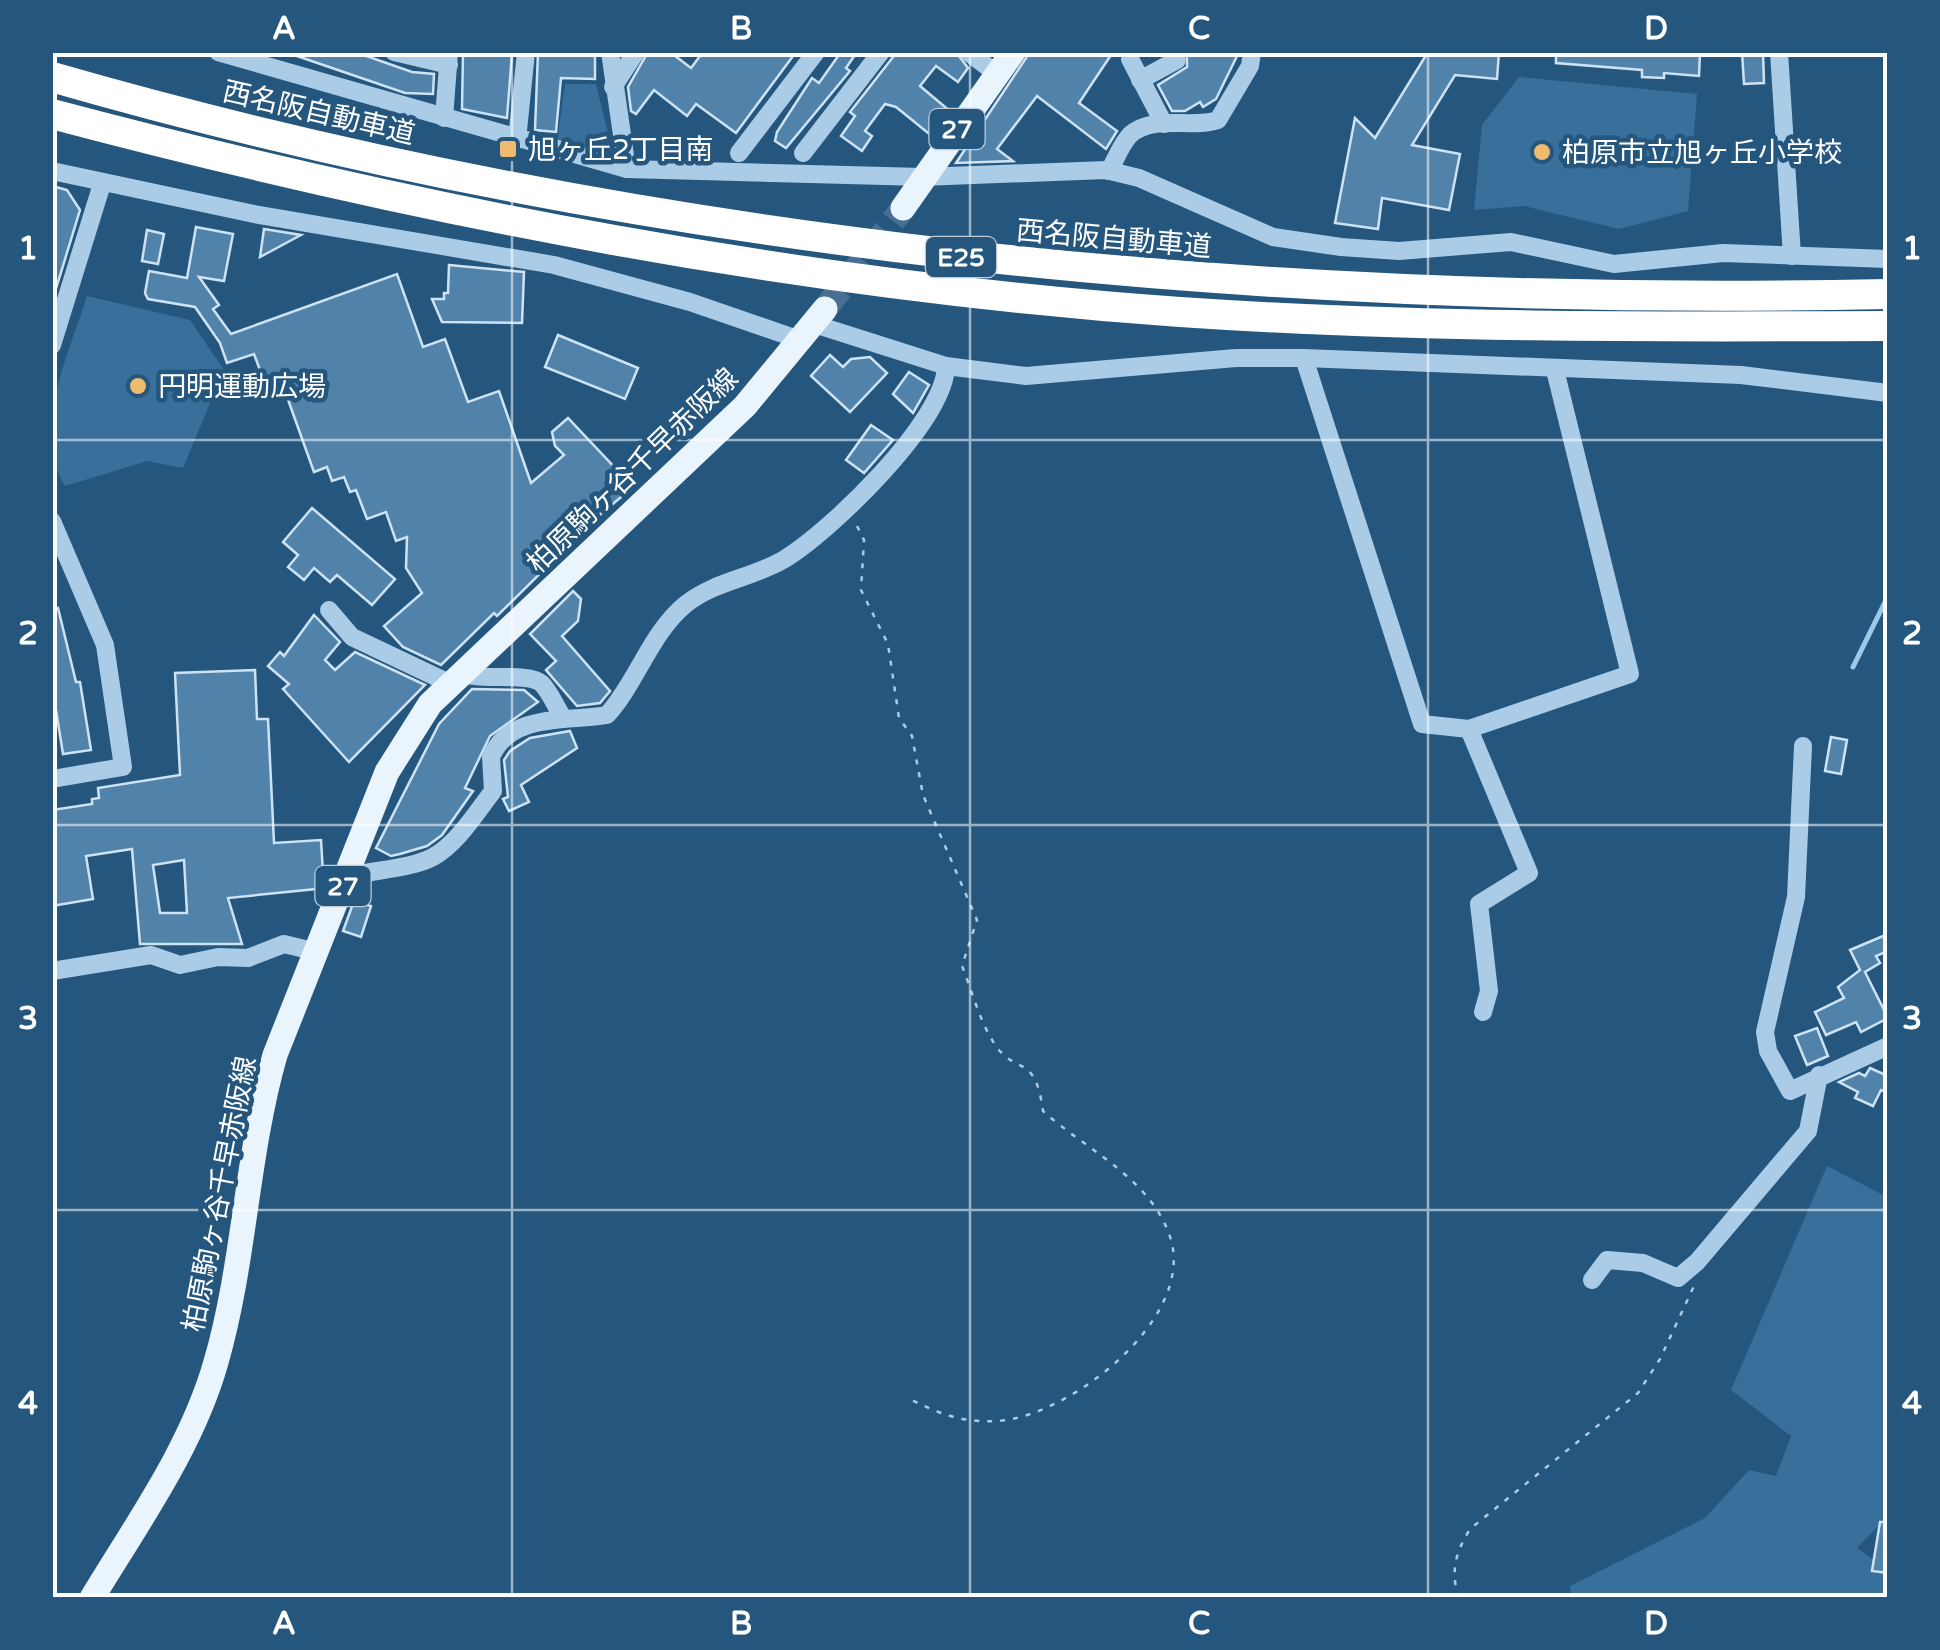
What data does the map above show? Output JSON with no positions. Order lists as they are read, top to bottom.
{
  "streets": {
    "highway": ["西名阪自動車道", "E25"],
    "main road": ["27", "柏原駒ヶ谷千早赤阪線"]
  },
  "places": {
    "transit": ["旭ヶ丘2丁目南"],
    "other": ["柏原市立旭ヶ丘小学校", "円明運動広場"]
  },
  "grid": {
    "columns": [
      "A",
      "B",
      "C",
      "D"
    ],
    "rows": [
      "1",
      "2",
      "3",
      "4"
    ]
  }
}
